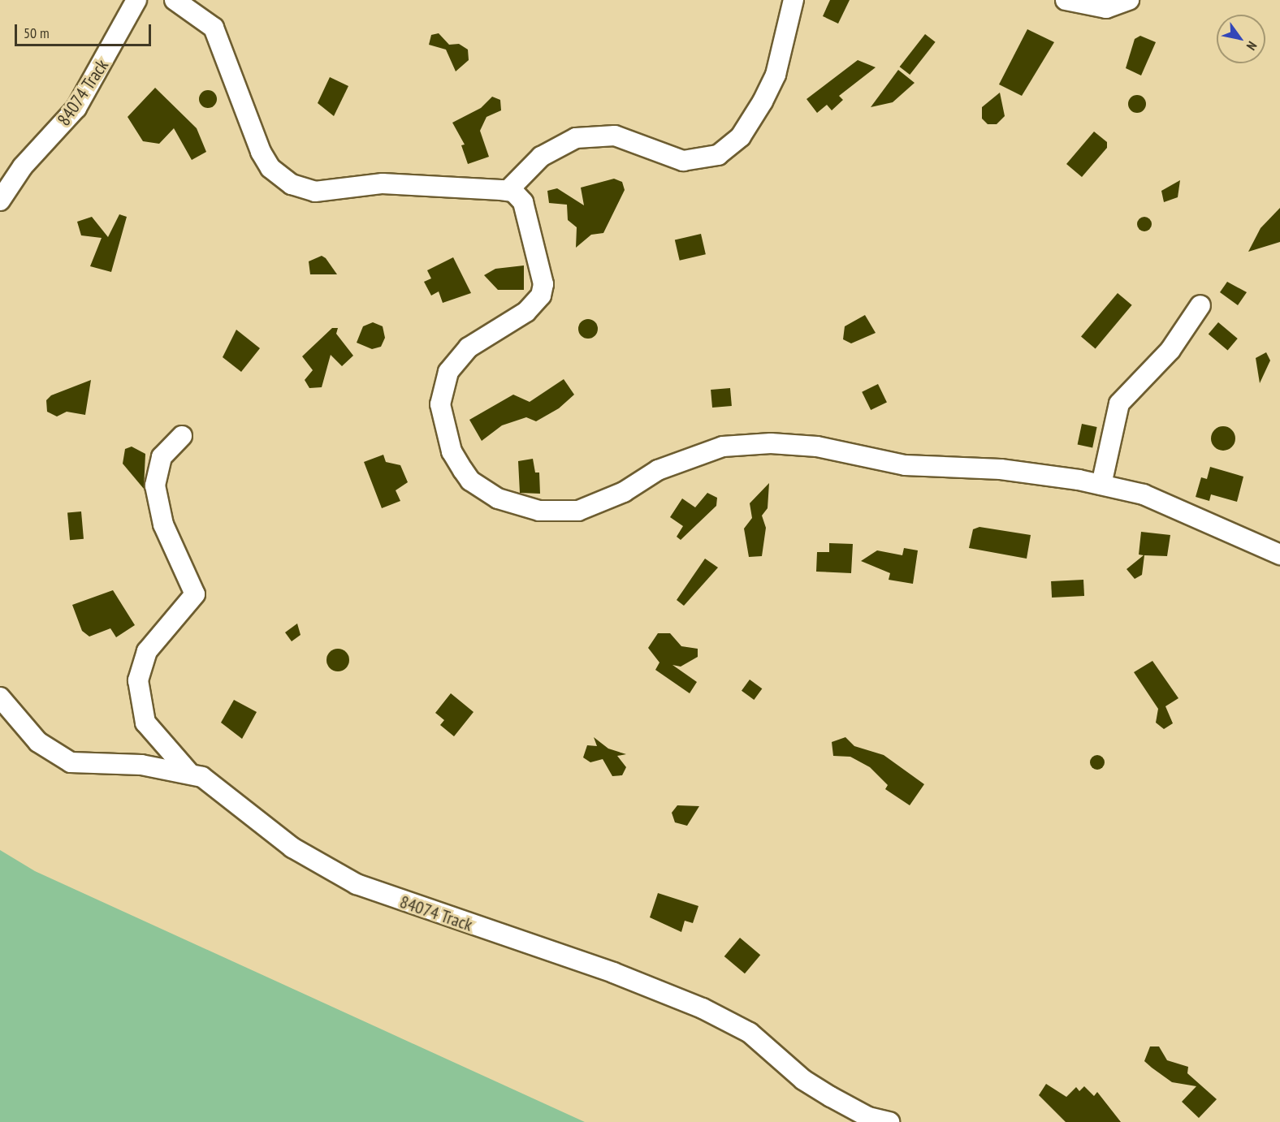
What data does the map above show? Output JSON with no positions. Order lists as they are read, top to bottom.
{
  "streets": {
    "street": ["84074 Track"]
  },
  "scale_bar": "50 m",
  "north": "bottom right"
}
